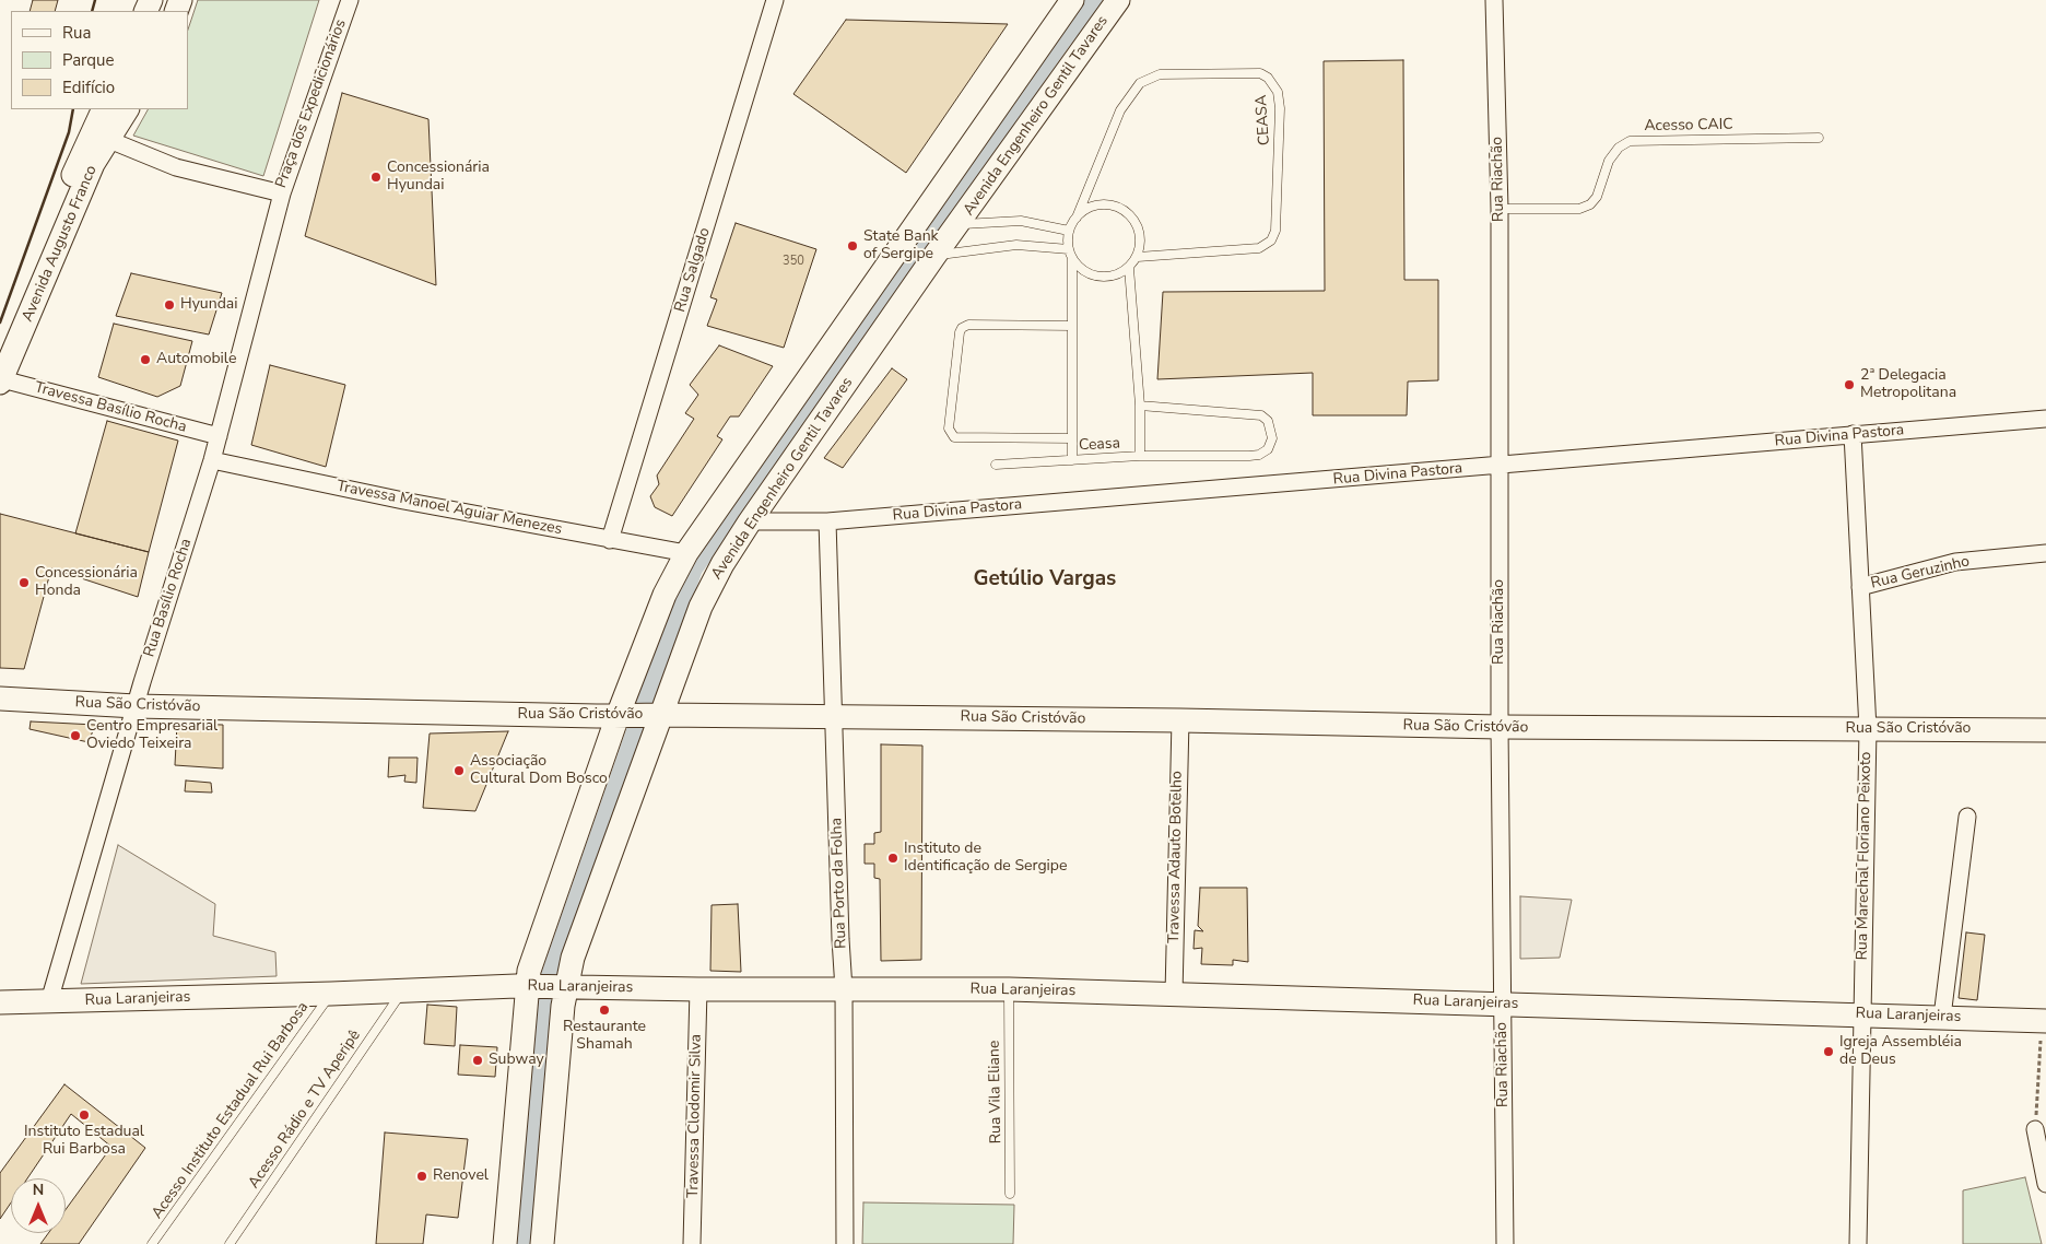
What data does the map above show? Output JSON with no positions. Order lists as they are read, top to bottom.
{
  "streets": {
    "main road": [
      "Avenida Engenheiro Gentil Tavares",
      "Avenida Augusto Franco",
      "Rua São Cristóvão",
      "Rua Laranjeiras"
    ],
    "street": [
      "Praça dos Expedicionários",
      "Rua Riachão",
      "Rua Salgado",
      "Travessa Basílio Rocha",
      "Rua Divina Pastora",
      "Travessa Manoel Aguiar Menezes",
      "Rua Geruzinho",
      "Rua Basílio Rocha",
      "Rua Marechal Floriano Peixoto",
      "Travessa Adauto Botelho",
      "Rua Porto da Folha",
      "Travessa Clodomir Silva"
    ],
    "lane": [
      "CEASA",
      "Acesso CAIC",
      "Ceasa",
      "Rua Vila Eliane",
      "Acesso Rádio e TV Aperipê",
      "Acesso Instituto Estadual Rui Barbosa"
    ]
  },
  "crossings": [
    ["Praça dos Expedicionários", "Avenida Augusto Franco"],
    ["Praça dos Expedicionários", "Rua Basílio Rocha"],
    ["Avenida Engenheiro Gentil Tavares", "Rua Divina Pastora"],
    ["Avenida Engenheiro Gentil Tavares", "Rua São Cristóvão"],
    ["Avenida Engenheiro Gentil Tavares", "Rua Laranjeiras"],
    ["CEASA", "Ceasa"],
    ["Acesso CAIC", "Rua Riachão"],
    ["Rua Riachão", "Rua Divina Pastora"],
    ["Rua Riachão", "Rua São Cristóvão"],
    ["Rua Riachão", "Rua Laranjeiras"],
    ["Avenida Augusto Franco", "Travessa Basílio Rocha"],
    ["Rua Salgado", "Travessa Manoel Aguiar Menezes"],
    ["Travessa Basílio Rocha", "Rua Basílio Rocha"],
    ["Rua Divina Pastora", "Rua Marechal Floriano Peixoto"],
    ["Rua Divina Pastora", "Rua Porto da Folha"],
    ["Travessa Manoel Aguiar Menezes", "Rua Basílio Rocha"],
    ["Rua Geruzinho", "Rua Marechal Floriano Peixoto"],
    ["Rua Basílio Rocha", "Rua São Cristóvão"],
    ["Rua Basílio Rocha", "Rua Laranjeiras"],
    ["Rua São Cristóvão", "Rua Marechal Floriano Peixoto"],
    ["Rua São Cristóvão", "Travessa Adauto Botelho"],
    ["Rua São Cristóvão", "Rua Porto da Folha"],
    ["Rua Marechal Floriano Peixoto", "Rua Laranjeiras"],
    ["Travessa Adauto Botelho", "Rua Laranjeiras"],
    ["Rua Porto da Folha", "Rua Laranjeiras"],
    ["Rua Laranjeiras", "Rua Vila Eliane"],
    ["Rua Laranjeiras", "Acesso Rádio e TV Aperipê"],
    ["Rua Laranjeiras", "Acesso Instituto Estadual Rui Barbosa"],
    ["Rua Laranjeiras", "Travessa Clodomir Silva"]
  ],
  "districts": ["Getúlio Vargas"],
  "places": [
    "Concessionária Hyundai",
    "State Bank of Sergipe",
    "Hyundai",
    "Automobile",
    "2ª Delegacia Metropolitana",
    "Concessionária Honda",
    "Centro Empresarial Oviedo Teixeira",
    "Associação Cultural Dom Bosco",
    "Instituto de Identificação de Sergipe",
    "Restaurante Shamah",
    "Igreja Assembléia de Deus",
    "Subway",
    "Instituto Estadual Rui Barbosa",
    "Renovel"
  ],
  "house_numbers": ["350"],
  "legend": ["Rua", "Parque", "Edifício"],
  "north": "top"
}
